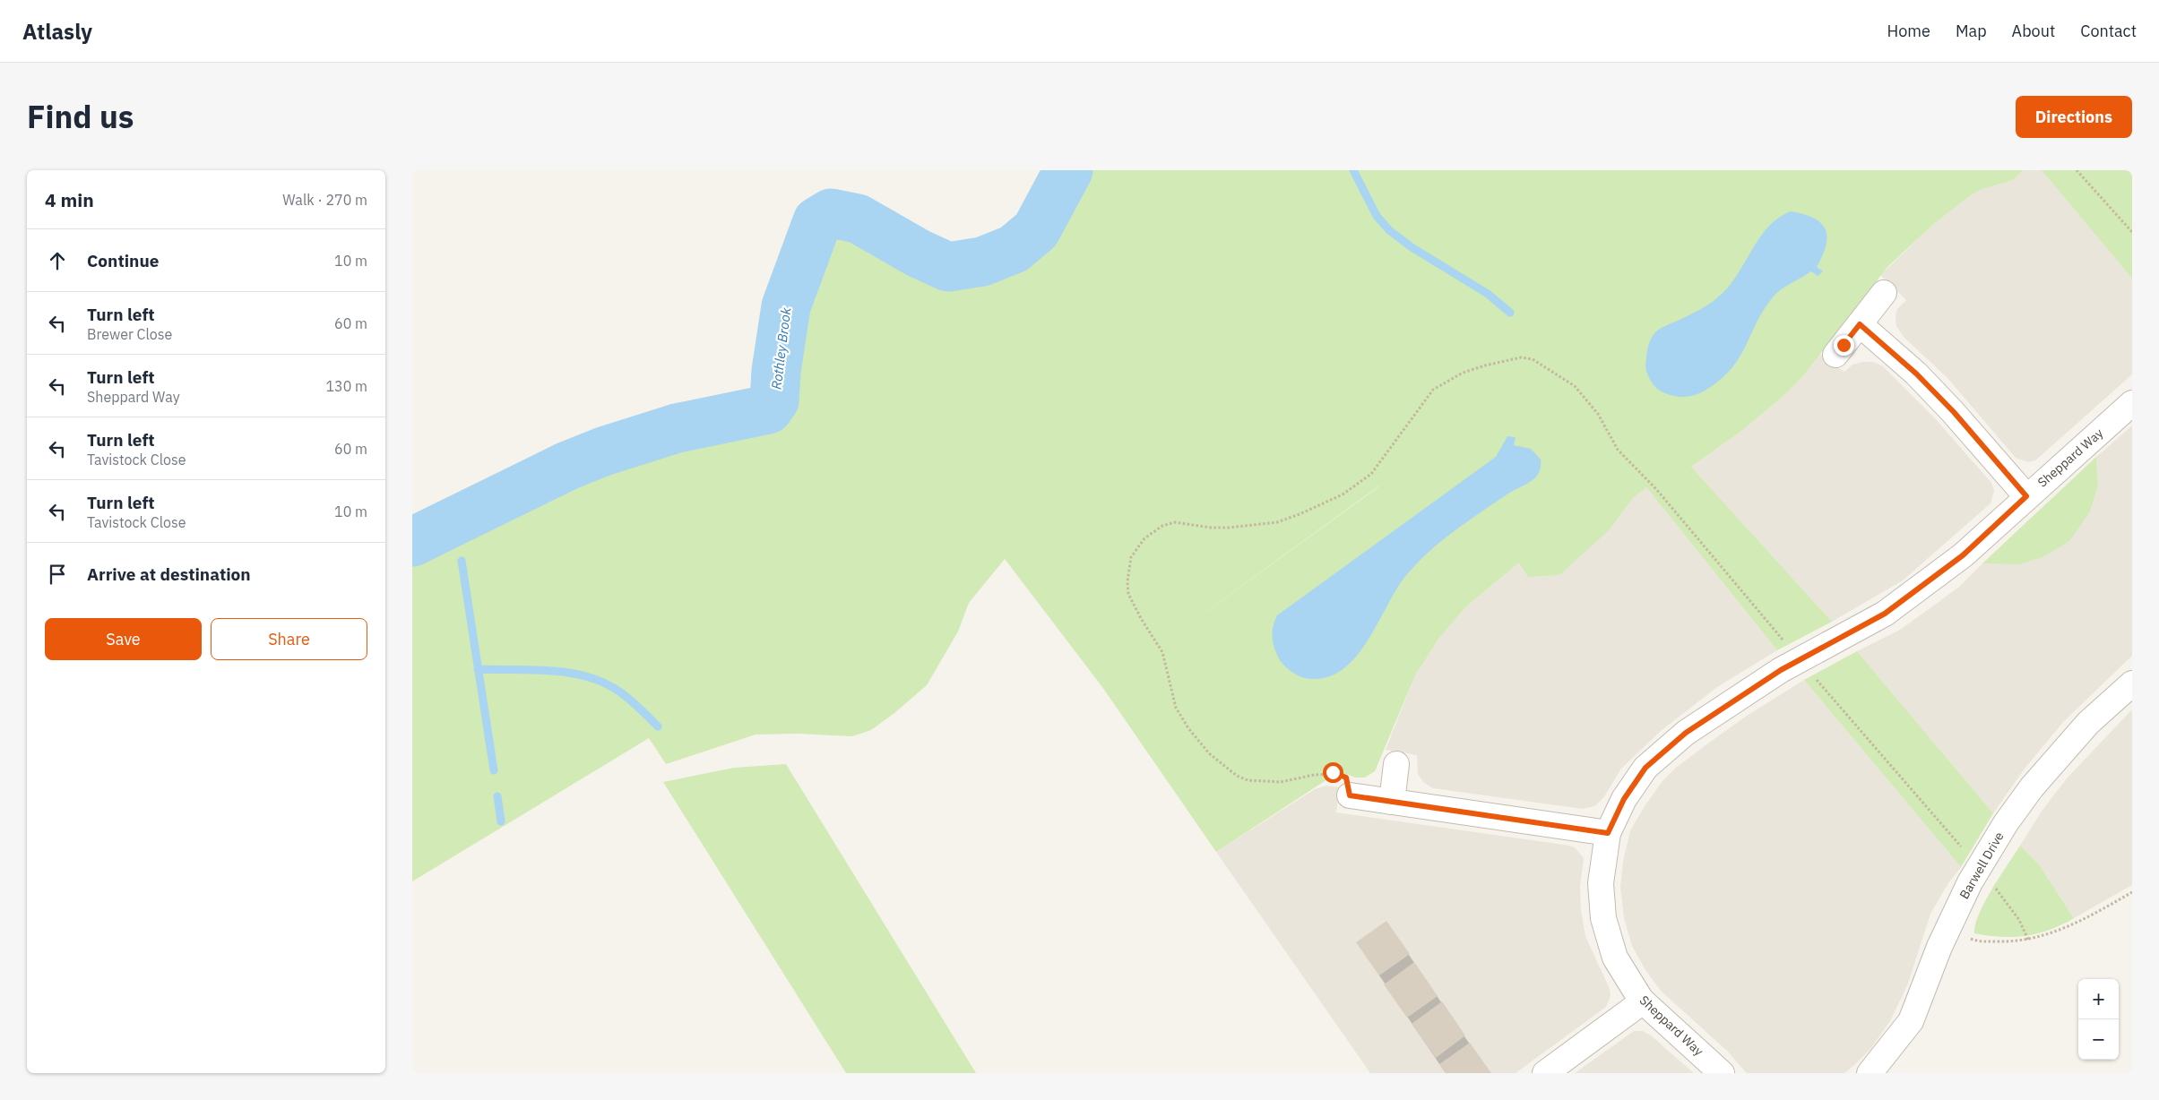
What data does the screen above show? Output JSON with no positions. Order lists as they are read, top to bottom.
{
  "streets": {
    "street": ["Sheppard Way", "Barwell Drive"]
  },
  "water": ["Rothley Brook"],
  "page": {
    "header": "Atlasly",
    "nav": [
      "Home",
      "Map",
      "About",
      "Contact"
    ],
    "title": "Find us",
    "buttons": [
      "Directions",
      ["Save", "Share"]
    ],
    "heading": ["4 min", "Walk · 270 m"],
    "list": [
      ["Continue", "10 m"],
      ["Turn left", "Brewer Close", "60 m"],
      ["Turn left", "Sheppard Way", "130 m"],
      ["Turn left", "Tavistock Close", "60 m"],
      ["Turn left", "Tavistock Close", "10 m"],
      "Arrive at destination"
    ],
    "map_buttons": ["+", "−"]
  }
}
